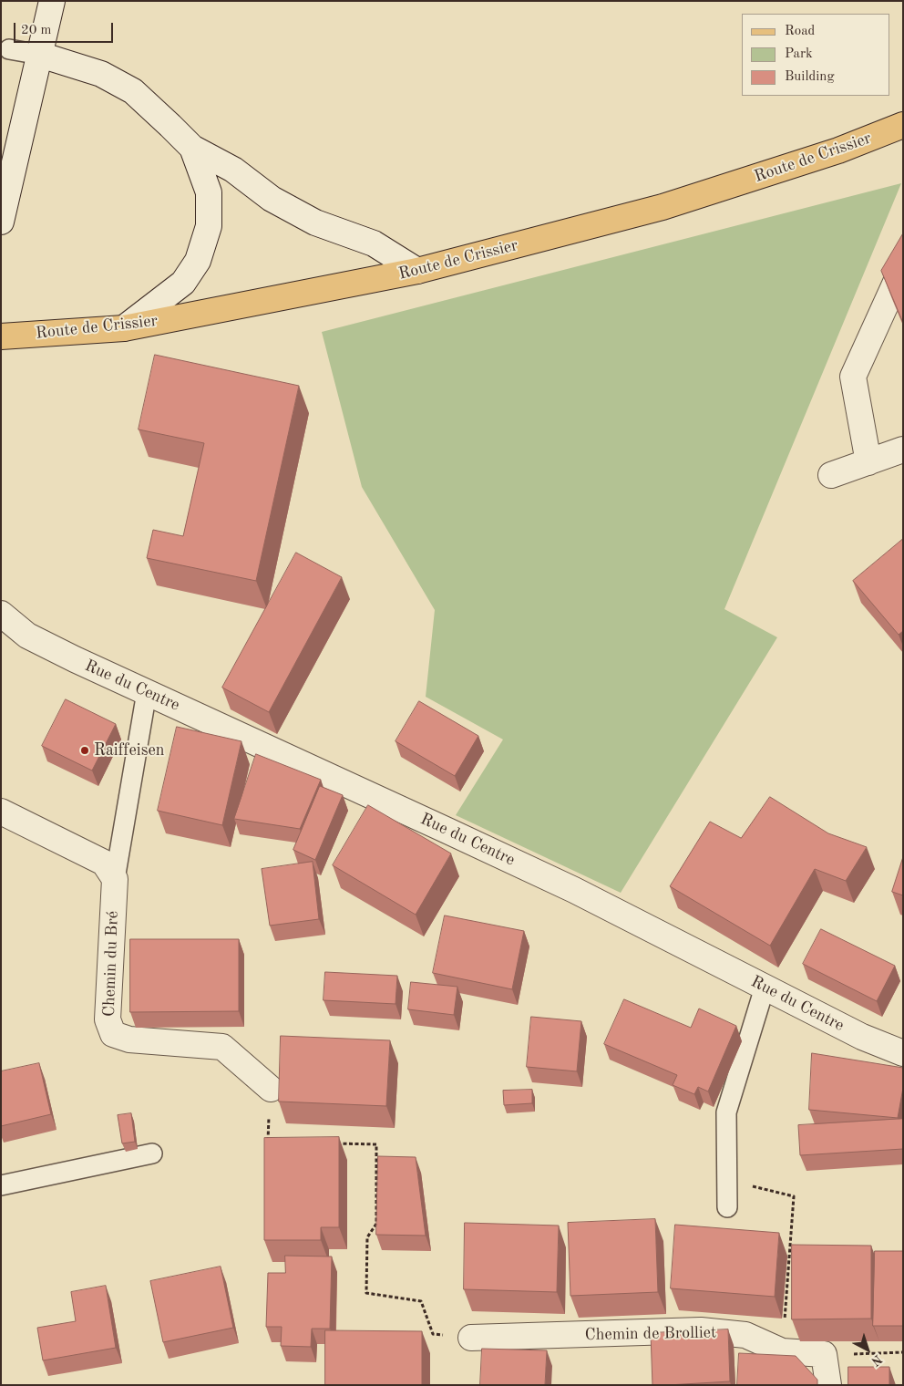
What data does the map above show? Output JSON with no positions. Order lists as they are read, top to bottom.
{
  "streets": {
    "main road": ["Route de Crissier"],
    "street": ["Rue du Centre", "Chemin du Bré", "Chemin de Brolliet"]
  },
  "places": ["Raiffeisen"],
  "legend": ["Road", "Park", "Building"],
  "scale_bar": "20 m",
  "north": "bottom right"
}
